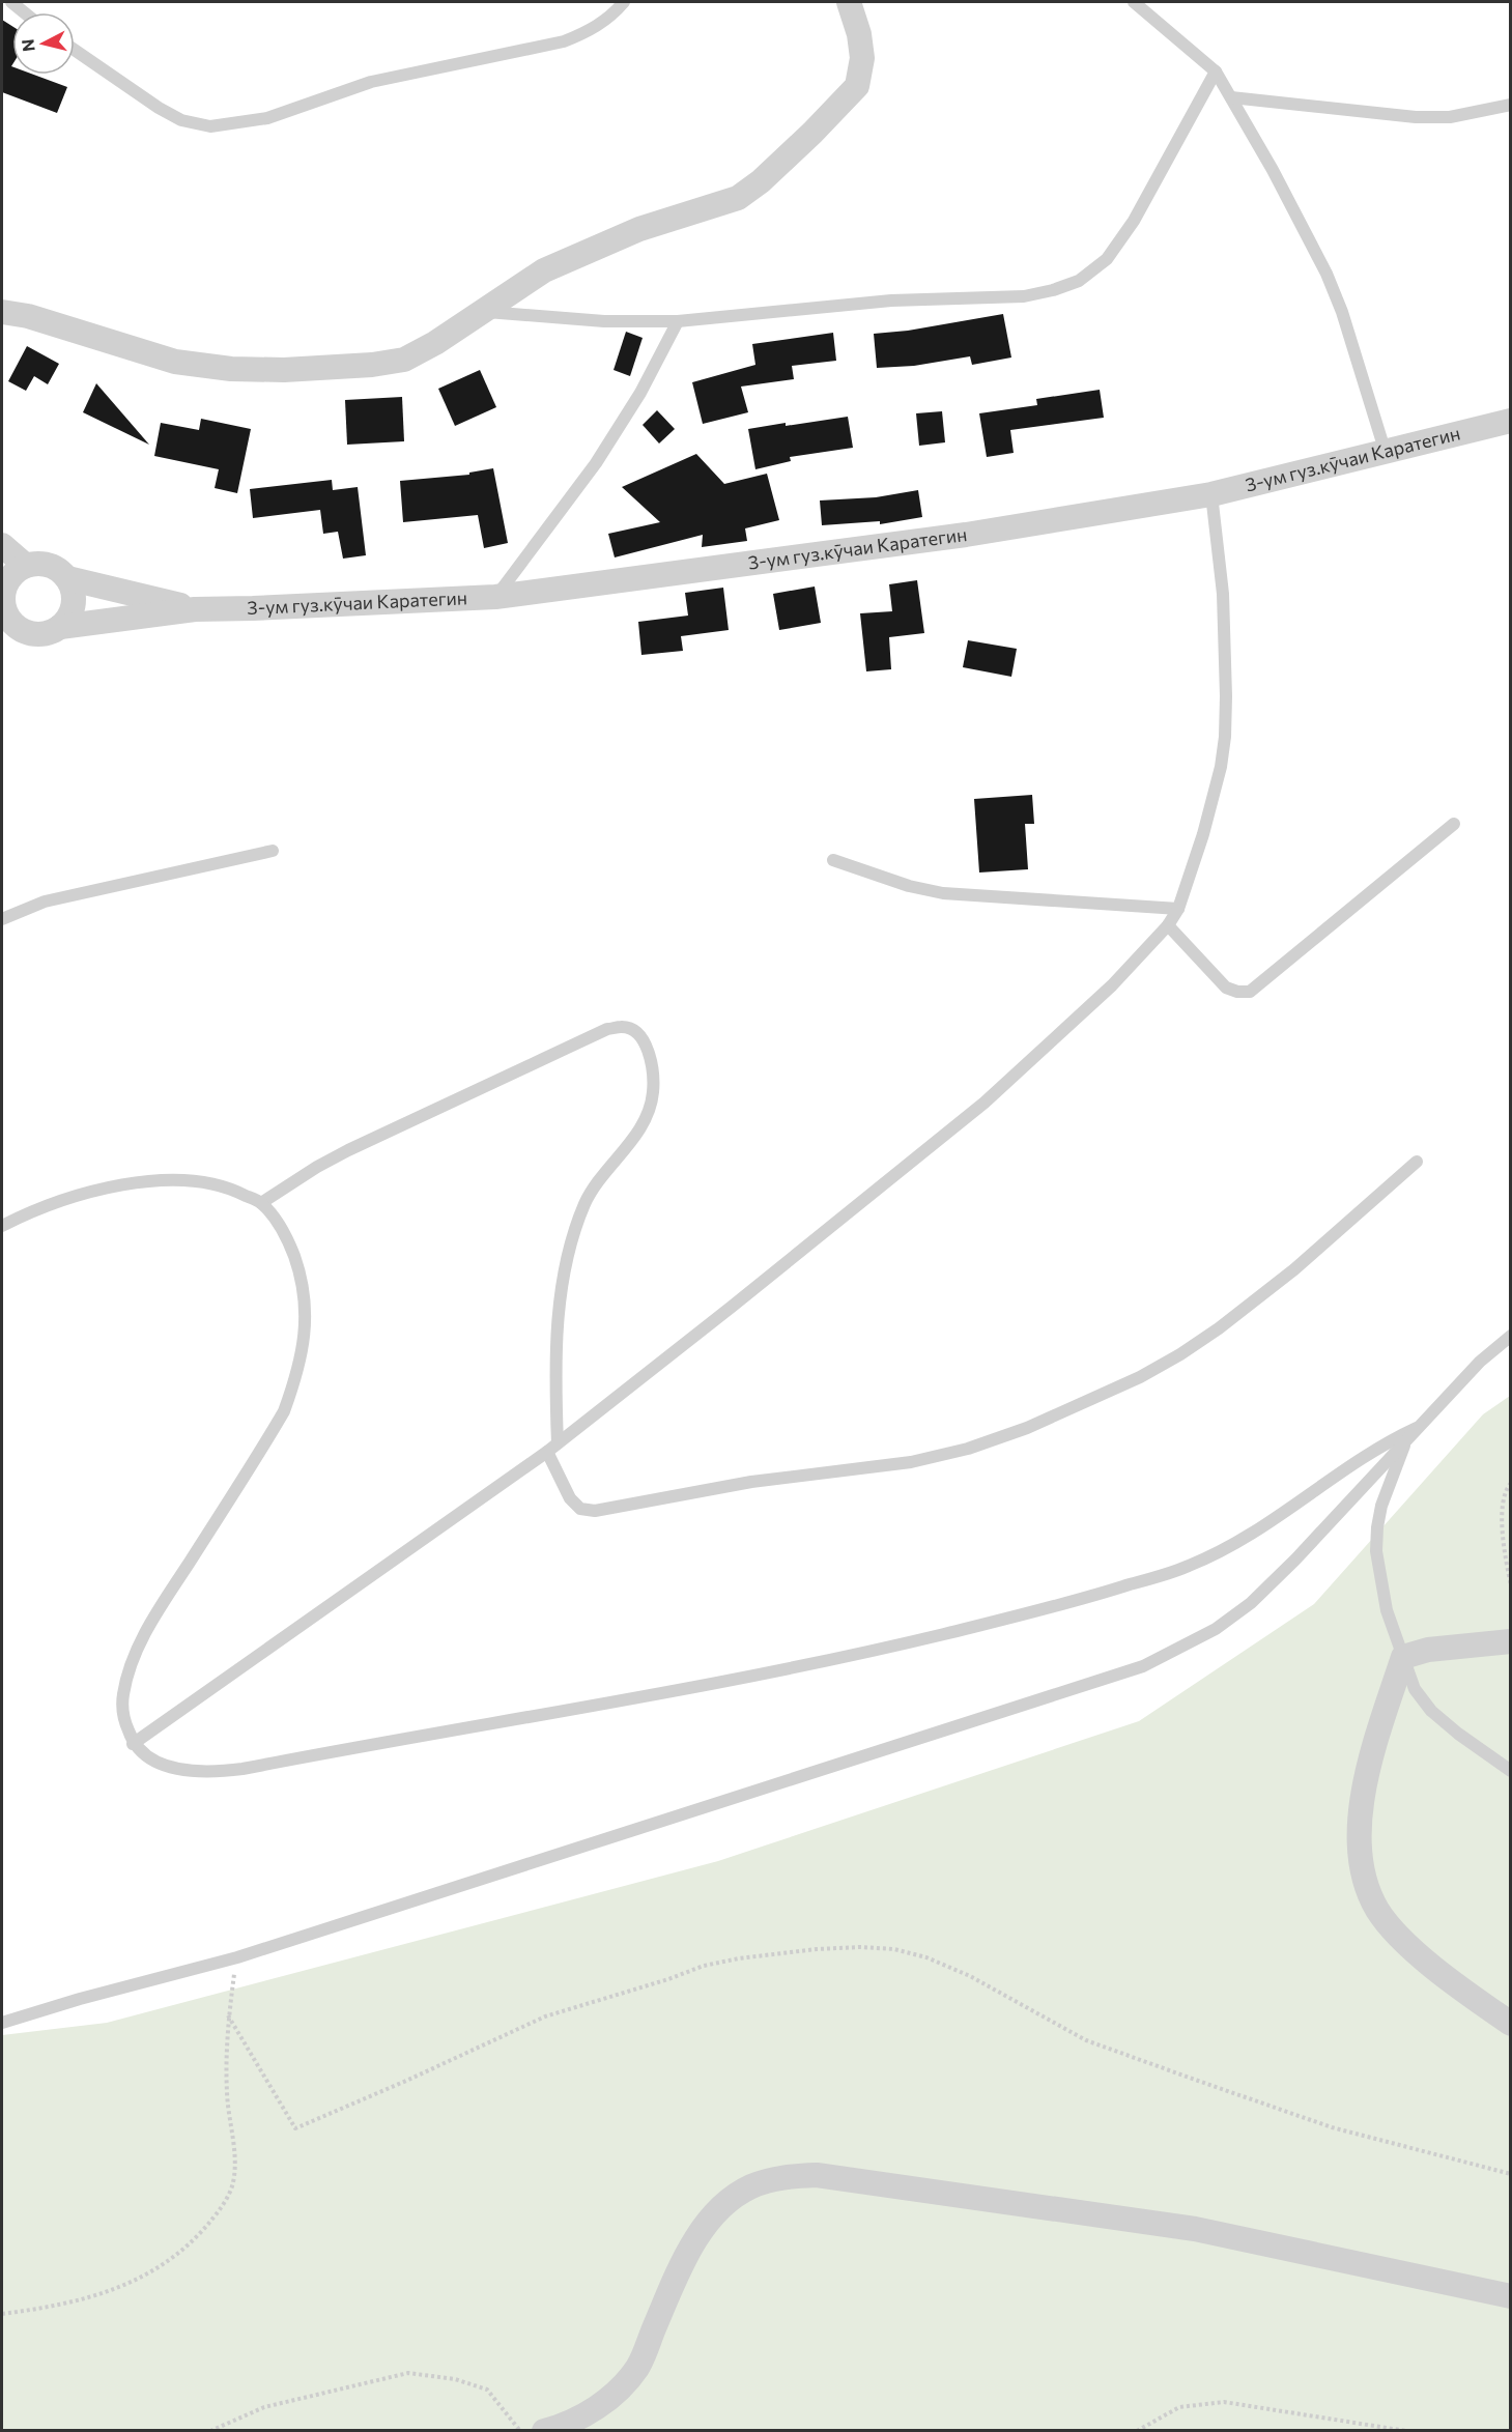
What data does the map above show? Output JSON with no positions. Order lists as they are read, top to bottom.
{
  "streets": {
    "street": ["3-ум гуз.кӯчаи Каратегин"]
  },
  "north": "left"
}
